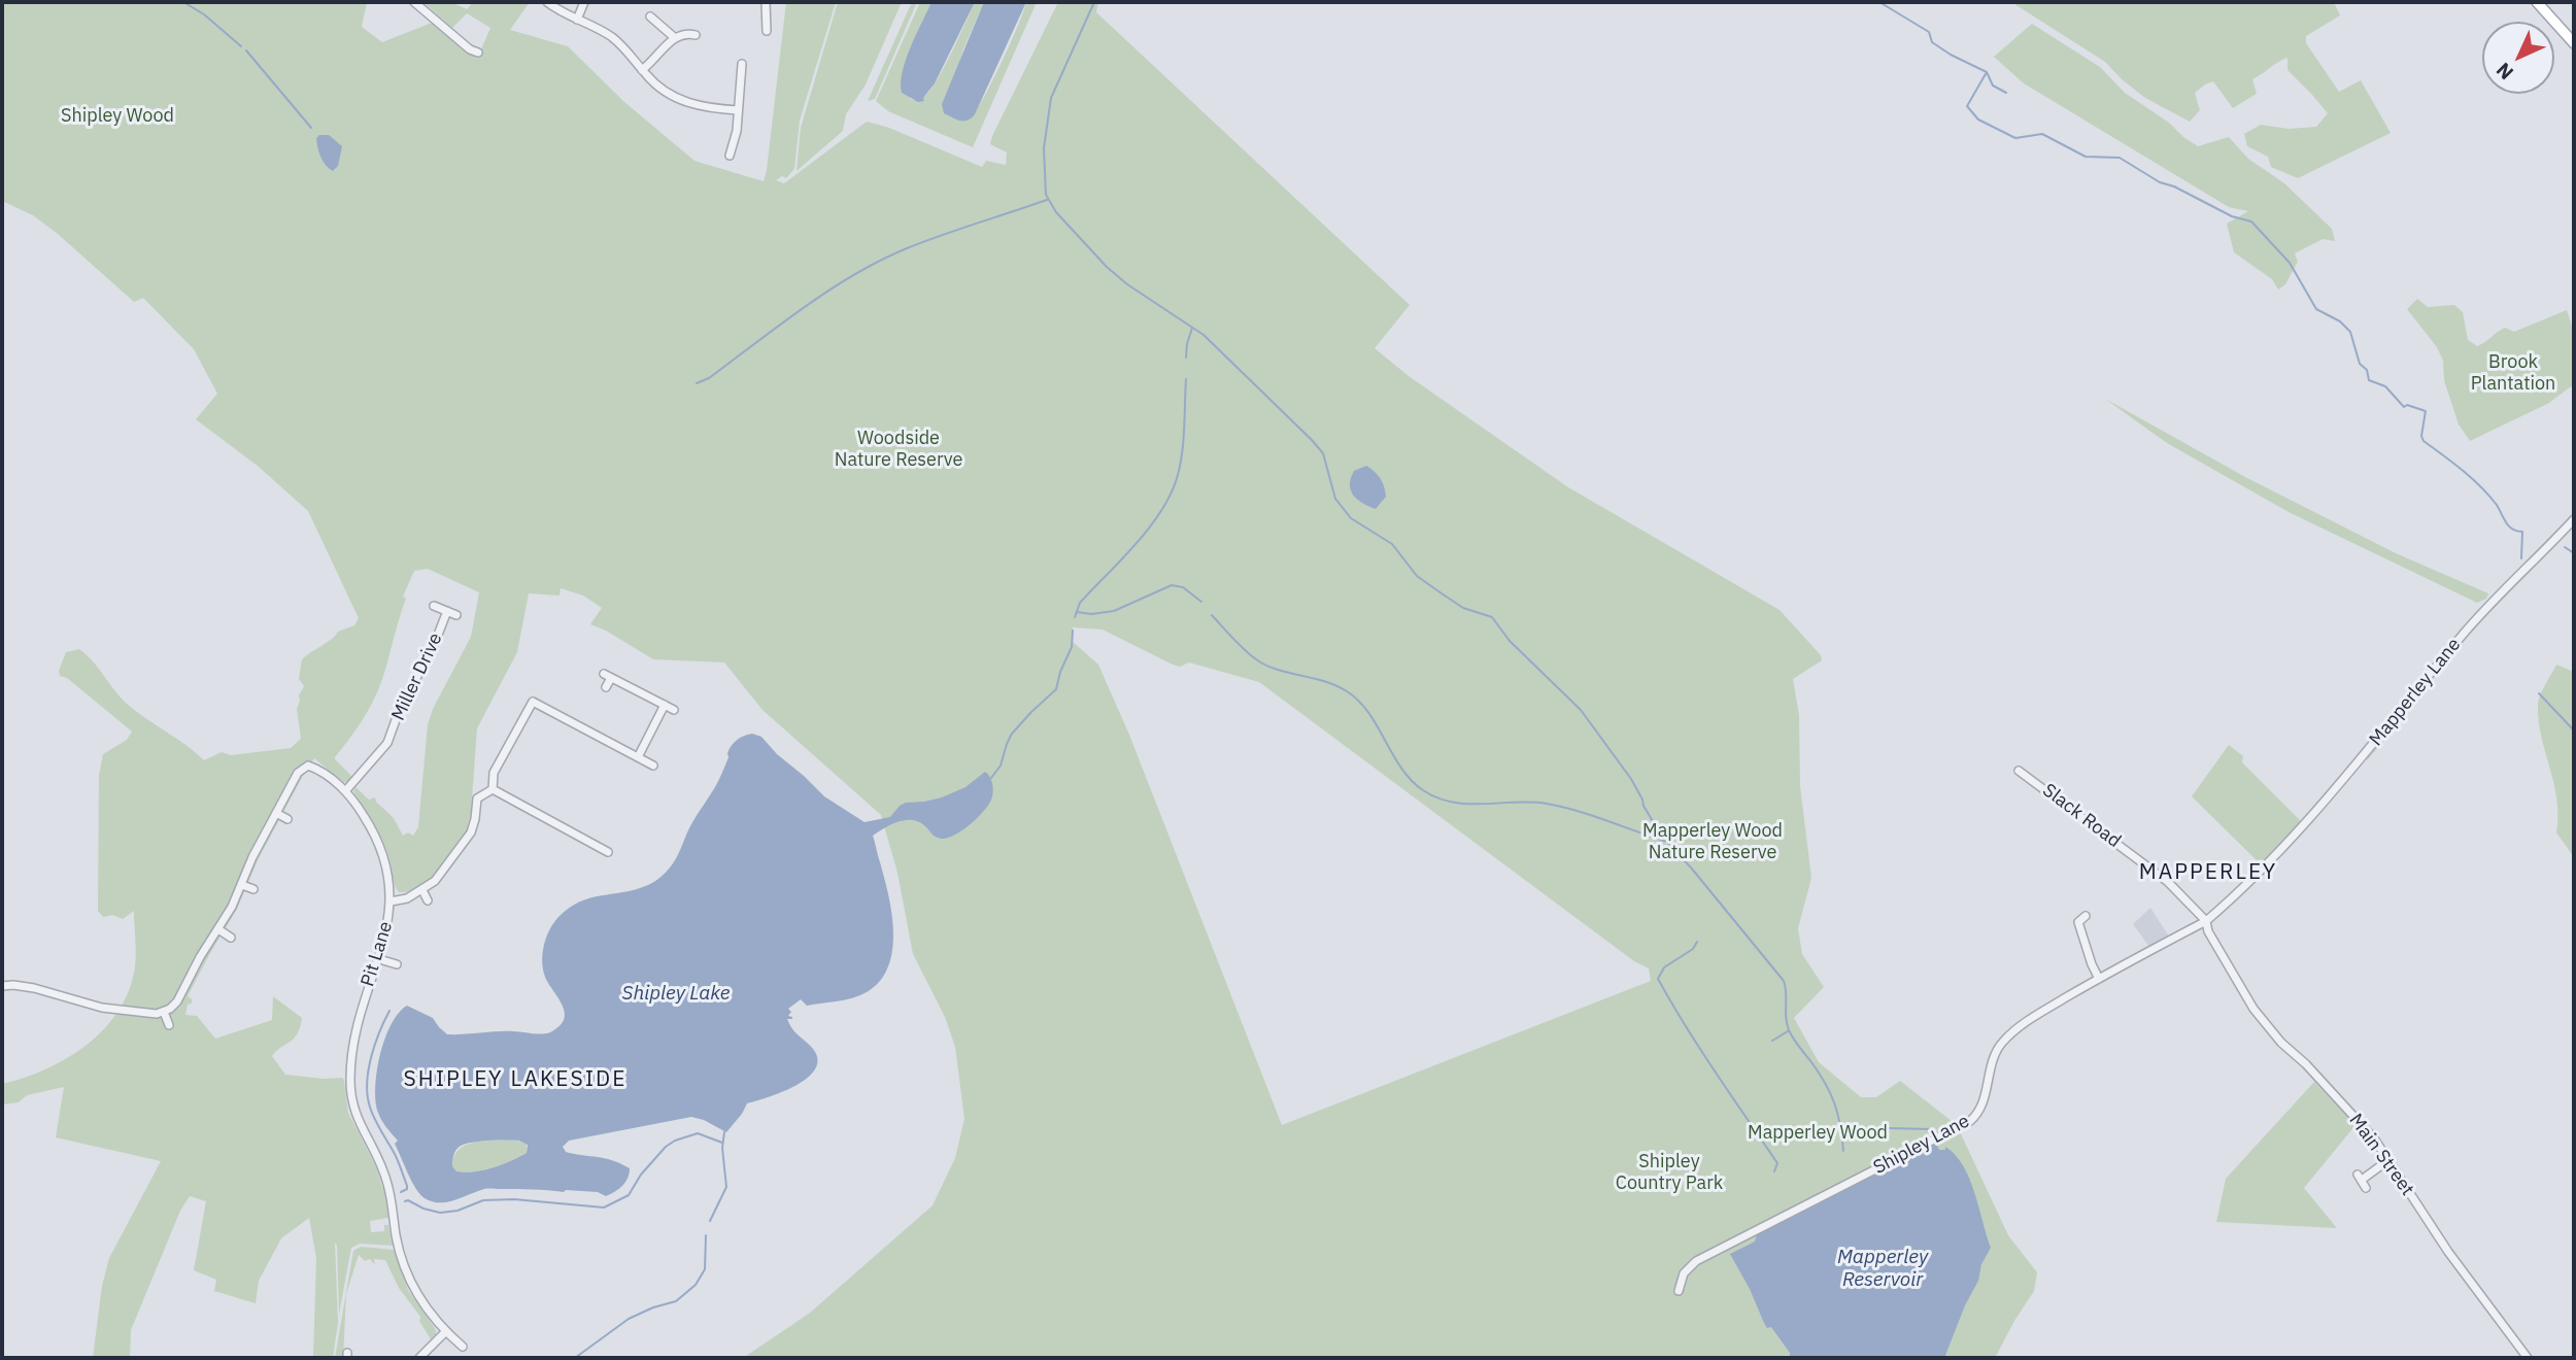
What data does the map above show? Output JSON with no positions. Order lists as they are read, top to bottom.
{
  "streets": {
    "street": [
      "Miller Drive",
      "Mapperley Lane",
      "Slack Road",
      "Pit Lane",
      "Shipley Lane",
      "Main Street"
    ]
  },
  "crossings": [
    ["Miller Drive", "Pit Lane"],
    ["Mapperley Lane", "Slack Road"],
    ["Mapperley Lane", "Shipley Lane"],
    ["Mapperley Lane", "Main Street"],
    ["Slack Road", "Shipley Lane"],
    ["Slack Road", "Main Street"],
    ["Shipley Lane", "Main Street"]
  ],
  "districts": ["MAPPERLEY", "SHIPLEY LAKESIDE"],
  "water": ["Shipley Lake", "Mapperley Reservoir"],
  "parks": [
    "Shipley Wood",
    "Brook Plantation",
    "Woodside Nature Reserve",
    "Mapperley Wood Nature Reserve",
    "Mapperley Wood",
    "Shipley Country Park"
  ],
  "north": "bottom left"
}
